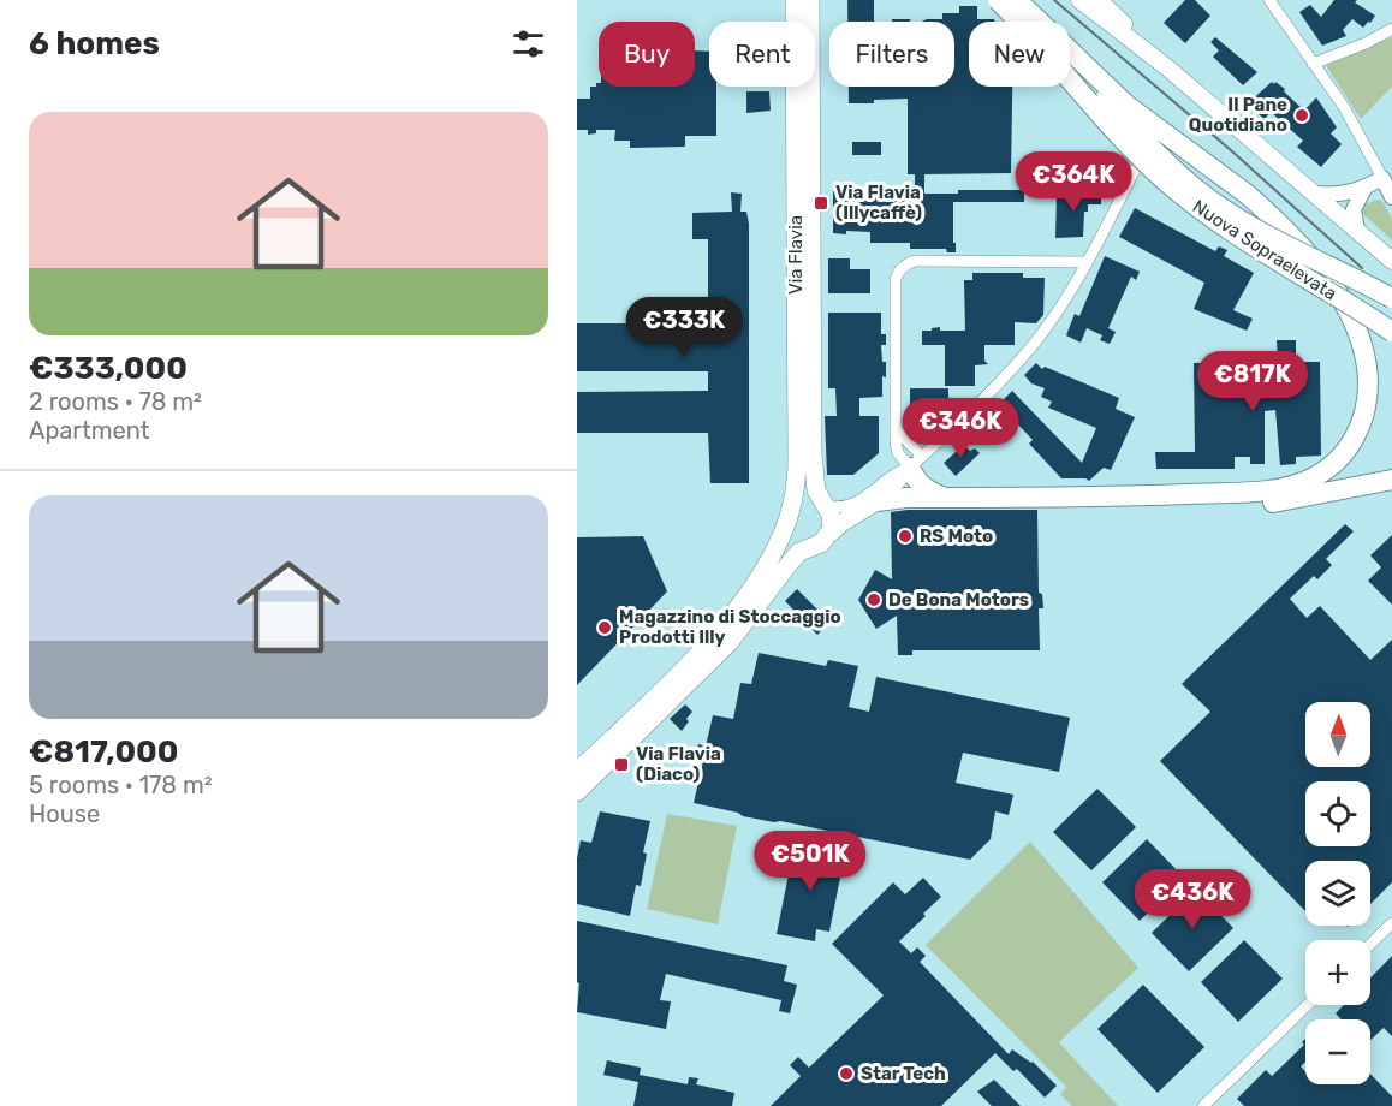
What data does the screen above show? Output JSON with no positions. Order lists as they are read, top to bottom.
{
  "streets": {
    "highway": ["Nuova Sopraelevata"],
    "main road": ["Via Flavia"]
  },
  "places": {
    "other": [
      "Il Pane Quotidiano",
      "RS Moto",
      "De Bona Motors",
      "Magazzino di Stoccaggio Prodotti Illy",
      "Star Tech"
    ],
    "transit": ["Via Flavia (Illycaffè)", "Via Flavia (Diaco)"]
  },
  "north": "top",
  "page": {
    "heading": "6 homes",
    "chip": [
      "Buy",
      "Rent",
      "Filters",
      "New"
    ],
    "list": [
      {
        "name": "€333,000",
        "note": "2 rooms · 78 m² · Apartment"
      },
      {
        "name": "€817,000",
        "note": "5 rooms · 178 m² · House"
      }
    ],
    "price": [
      "€364K",
      "€333K",
      "€817K",
      "€346K",
      "€501K",
      "€436K"
    ],
    "map_buttons": ["+", "−"]
  }
}
